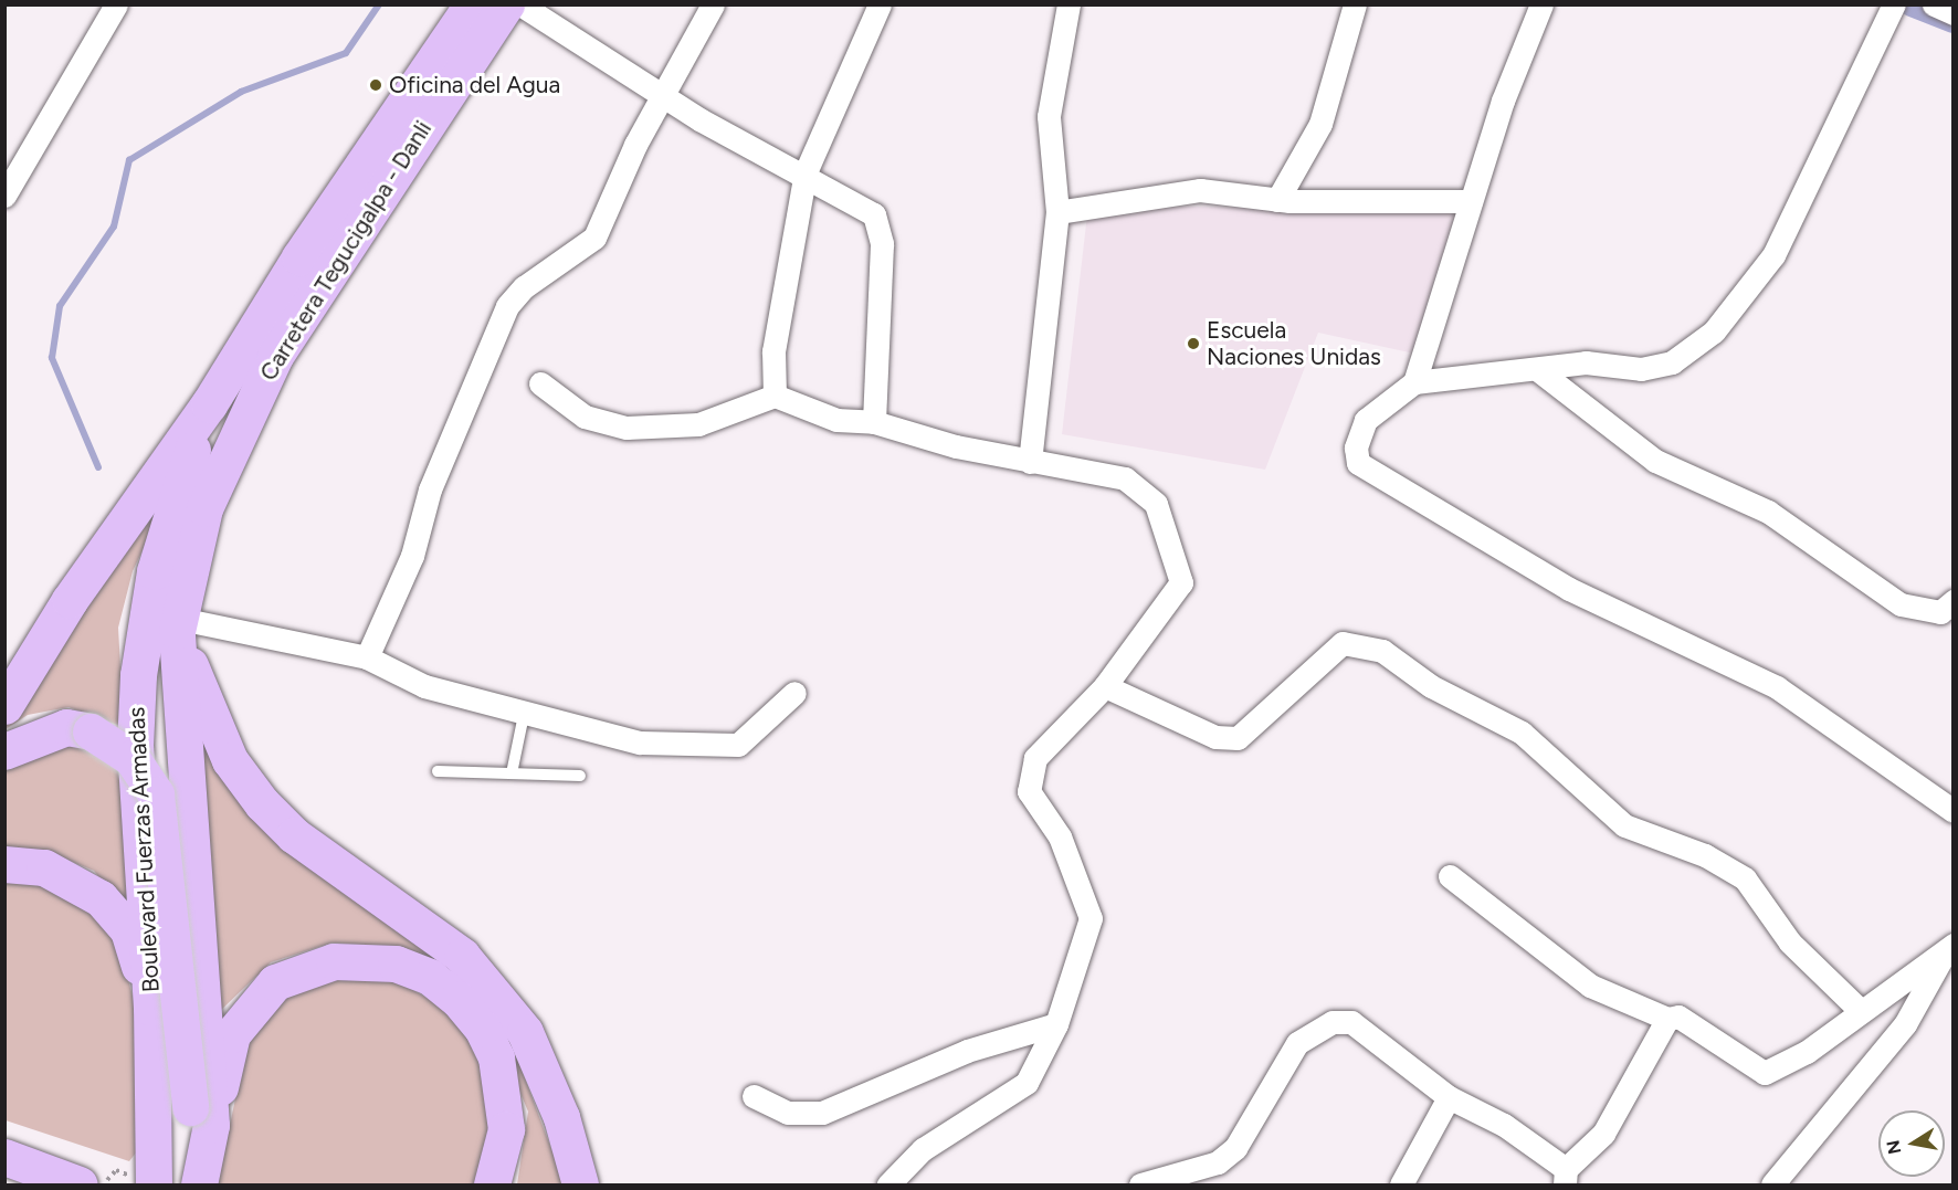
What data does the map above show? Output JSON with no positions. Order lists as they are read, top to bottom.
{
  "streets": {
    "highway": ["Carretera Tegucigalpa - Danli", "Boulevard Fuerzas Armadas"]
  },
  "crossings": [
    ["Carretera Tegucigalpa - Danli", "Boulevard Fuerzas Armadas"]
  ],
  "places": ["Oficina del Agua", "Escuela Naciones Unidas"],
  "north": "left"
}
